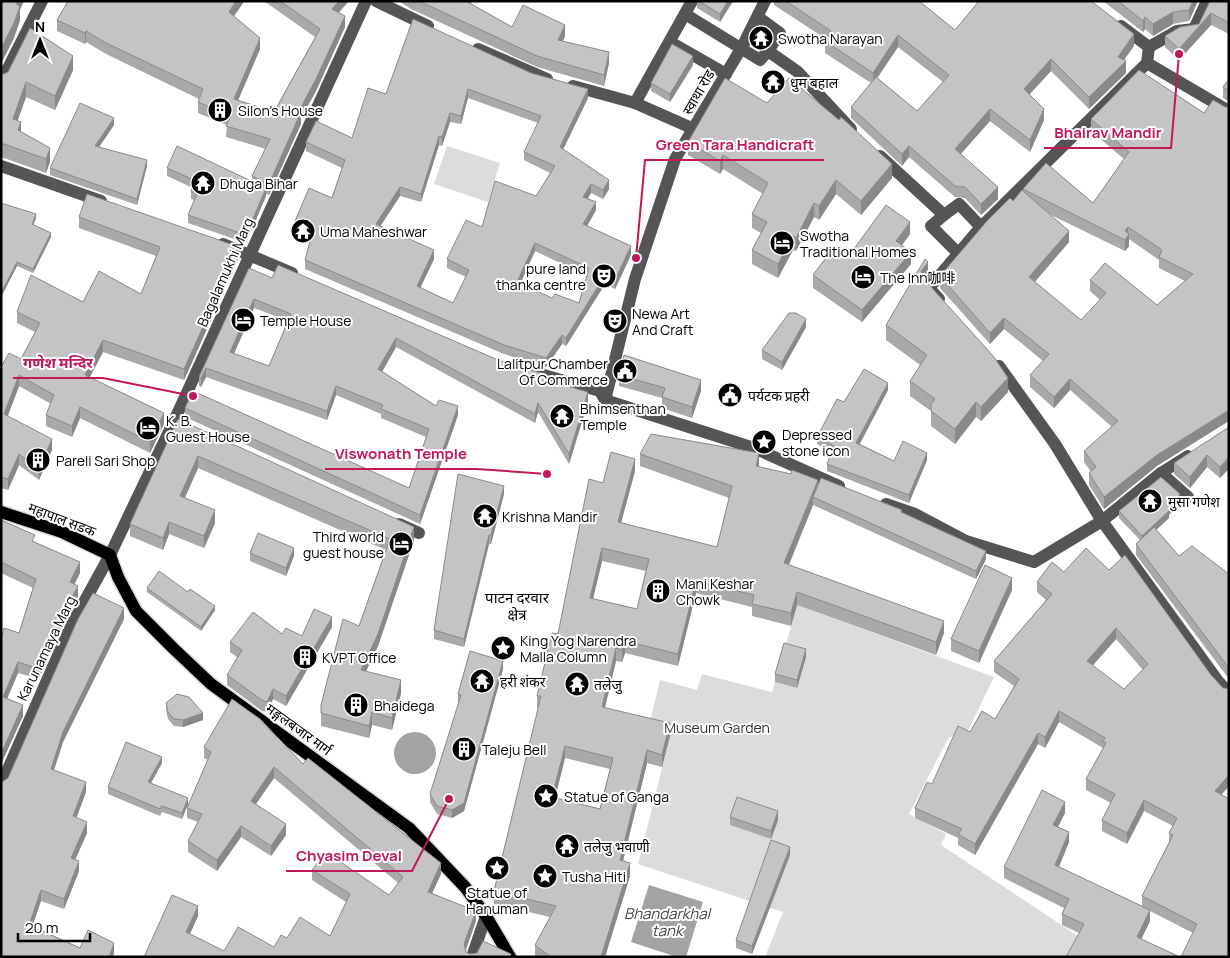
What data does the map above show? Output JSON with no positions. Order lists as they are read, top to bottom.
{
  "streets": {
    "main road": ["महापाल सडक", "मङ्गलबजार मार्ग"],
    "street": ["स्वाथा रोड", "Bagalamukhi Marg", "Karunamaya Marg"]
  },
  "crossings": [
    ["Bagalamukhi Marg", "महापाल सडक"],
    ["Bagalamukhi Marg", "Karunamaya Marg"],
    ["Bagalamukhi Marg", "मङ्गलबजार मार्ग"],
    ["महापाल सडक", "Karunamaya Marg"],
    ["महापाल सडक", "मङ्गलबजार मार्ग"],
    ["Karunamaya Marg", "मङ्गलबजार मार्ग"]
  ],
  "districts": ["पाटन दरवार क्षेत्र"],
  "water": ["Bhandarkhal tank"],
  "parks": ["Museum Garden"],
  "places": {
    "temple": [
      "Swotha Narayan",
      "धुम बहाल",
      "Dhuga Bihar",
      "Uma Maheshwar",
      "Bhimsenthan Temple",
      "मुसा गणेश",
      "Krishna Mandir",
      "हरी शंकर",
      "तलेजु",
      "तलेजु भवाणी"
    ],
    "other": [
      "Bhairav Mandir",
      "Green Tara Handicraft",
      "गणेश मन्दिर",
      "Viswonath Temple",
      "Chyasim Deval"
    ],
    "building": [
      "Silon's House",
      "Pareli Sari Shop",
      "Mani Keshar Chowk",
      "KVPT Office",
      "Bhaidega",
      "Taleju Bell"
    ],
    "hotel": [
      "Swotha Traditional Homes",
      "The Inn咖啡",
      "Temple House",
      "K. B. Guest House",
      "Third world guest house"
    ],
    "theatre": ["pure land thanka centre", "Newa Art And Craft"],
    "public building": ["Lalitpur Chamber Of Commerce", "पर्यटक प्रहरी"],
    "place": [
      "Depressed stone icon",
      "King Yog Narendra Malla Column",
      "Statue of Ganga",
      "Statue of Hanuman",
      "Tusha Hiti"
    ]
  },
  "scale_bar": "20 m",
  "north": "top"
}
